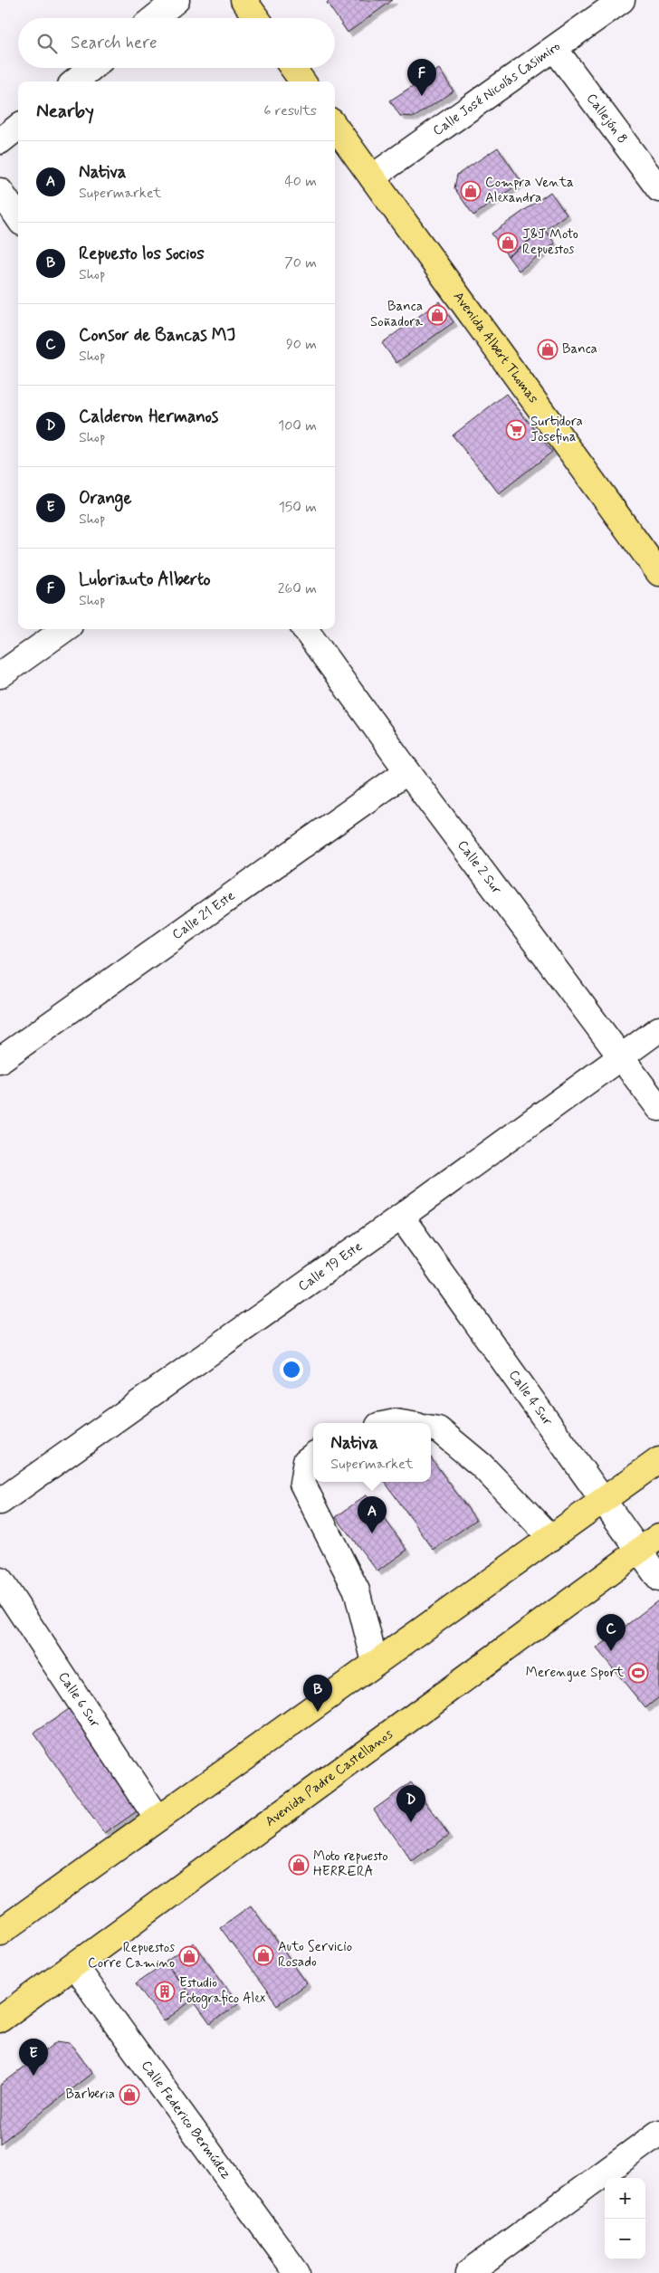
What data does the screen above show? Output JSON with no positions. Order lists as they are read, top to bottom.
{
  "streets": {
    "main road": ["Avenida Albert Thomas", "Avenida Padre Castellanos"],
    "street": [
      "Calle José Nicolás Casimiro",
      "Callejón 8",
      "Calle 2 Sur",
      "Calle 21 Este",
      "Calle 19 Este",
      "Calle 4 Sur",
      "Calle 6 Sur",
      "Calle Federico Bermúdez"
    ]
  },
  "crossings": [
    ["Calle José Nicolás Casimiro", "Callejón 8"],
    ["Calle José Nicolás Casimiro", "Avenida Albert Thomas"],
    ["Calle 2 Sur", "Calle 21 Este"],
    ["Calle 2 Sur", "Calle 19 Este"],
    ["Calle 19 Este", "Calle 4 Sur"],
    ["Calle 4 Sur", "Avenida Padre Castellanos"],
    ["Avenida Padre Castellanos", "Calle Federico Bermúdez"]
  ],
  "places": {
    "shop": [
      "Compra Venta Alexandra",
      "J&J Moto Repuestos",
      "Banca Soñadora",
      "Banca",
      "Moto repuesto HERRERA",
      "Auto Servicio Rosado",
      "Repuestos Corre Camino",
      "Barberia"
    ],
    "supermarket": ["Surtidora Josefina"],
    "sports": ["Merengue Sport"],
    "building": ["Estudio Fotografico Alex"]
  },
  "page": {
    "search": "Search here",
    "pins": [
      "F",
      "A",
      "C",
      "B",
      "D",
      "E"
    ],
    "heading": ["Nearby", "6 results"],
    "list": [
      {
        "mark": "A",
        "name": "Nativa",
        "note": "Supermarket",
        "value": "40 m"
      },
      {
        "mark": "B",
        "name": "Repuesto los socios",
        "note": "Shop",
        "value": "70 m"
      },
      {
        "mark": "C",
        "name": "Consor de Bancas MJ",
        "note": "Shop",
        "value": "90 m"
      },
      {
        "mark": "D",
        "name": "Calderon Hermanos",
        "note": "Shop",
        "value": "100 m"
      },
      {
        "mark": "E",
        "name": "Orange",
        "note": "Shop",
        "value": "150 m"
      },
      {
        "mark": "F",
        "name": "Lubriauto Alberto",
        "note": "Shop",
        "value": "260 m"
      }
    ],
    "popup": ["Nativa", "Supermarket"],
    "map_buttons": ["+", "−"]
  }
}
